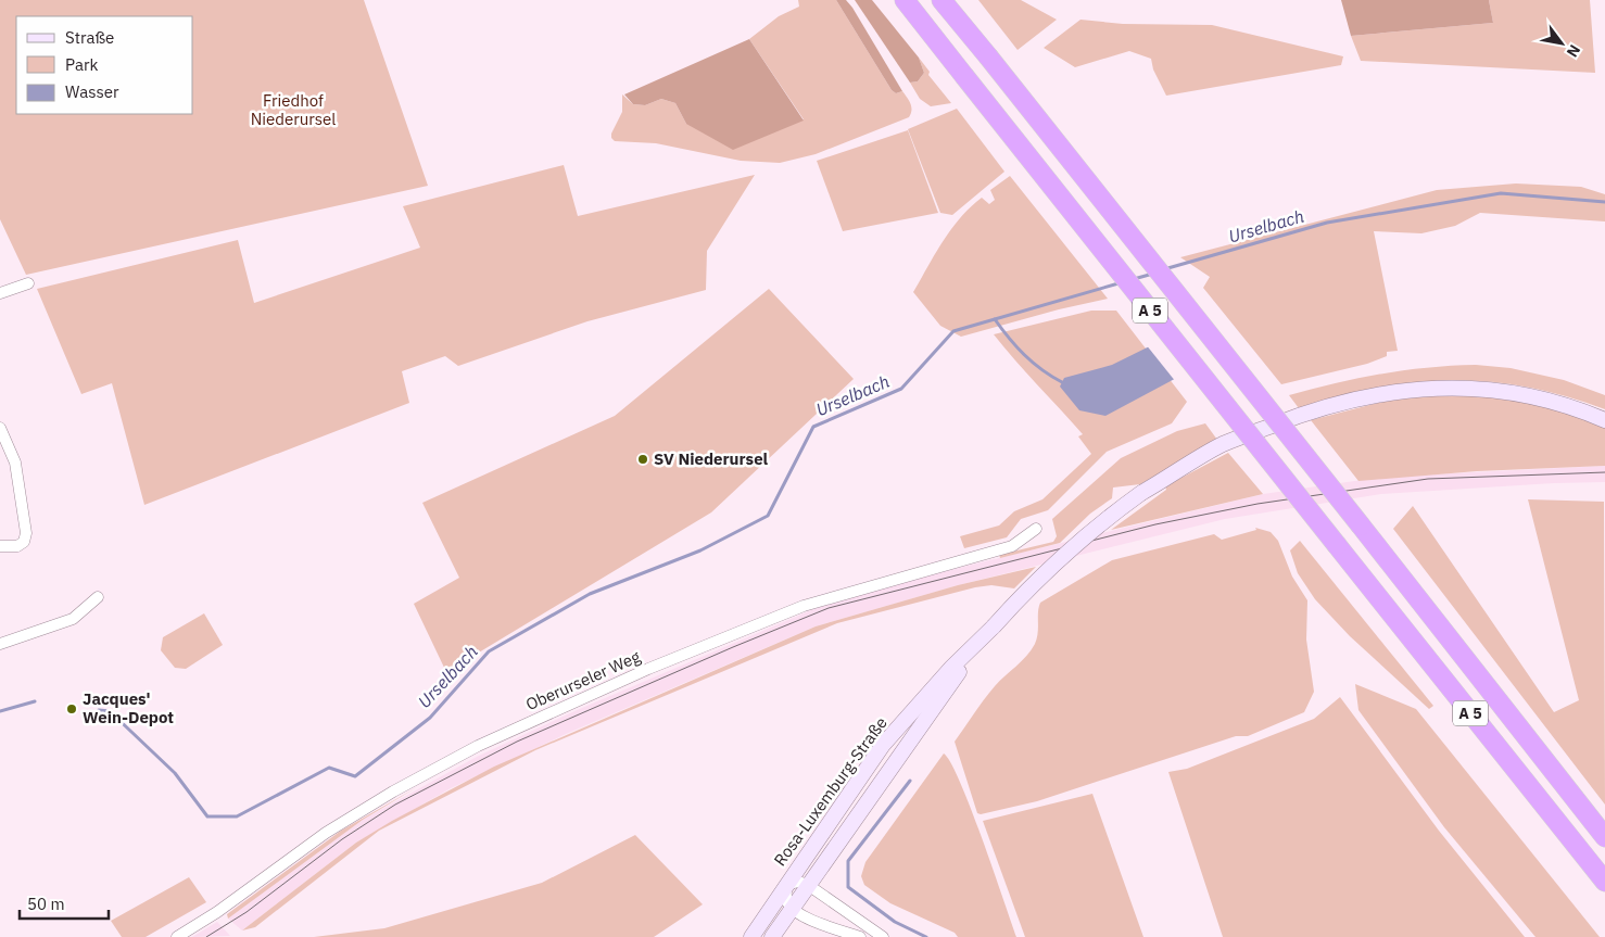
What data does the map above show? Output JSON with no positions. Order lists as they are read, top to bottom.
{
  "streets": {
    "highway": ["A 5"],
    "main road": ["Rosa-Luxemburg-Straße"],
    "street": ["Oberurseler Weg"]
  },
  "water": ["Urselbach"],
  "parks": ["Friedhof Niederursel"],
  "places": ["SV Niederursel", "Jacques' Wein-Depot"],
  "legend": ["Straße", "Park", "Wasser"],
  "scale_bar": "50 m",
  "north": "bottom right"
}
